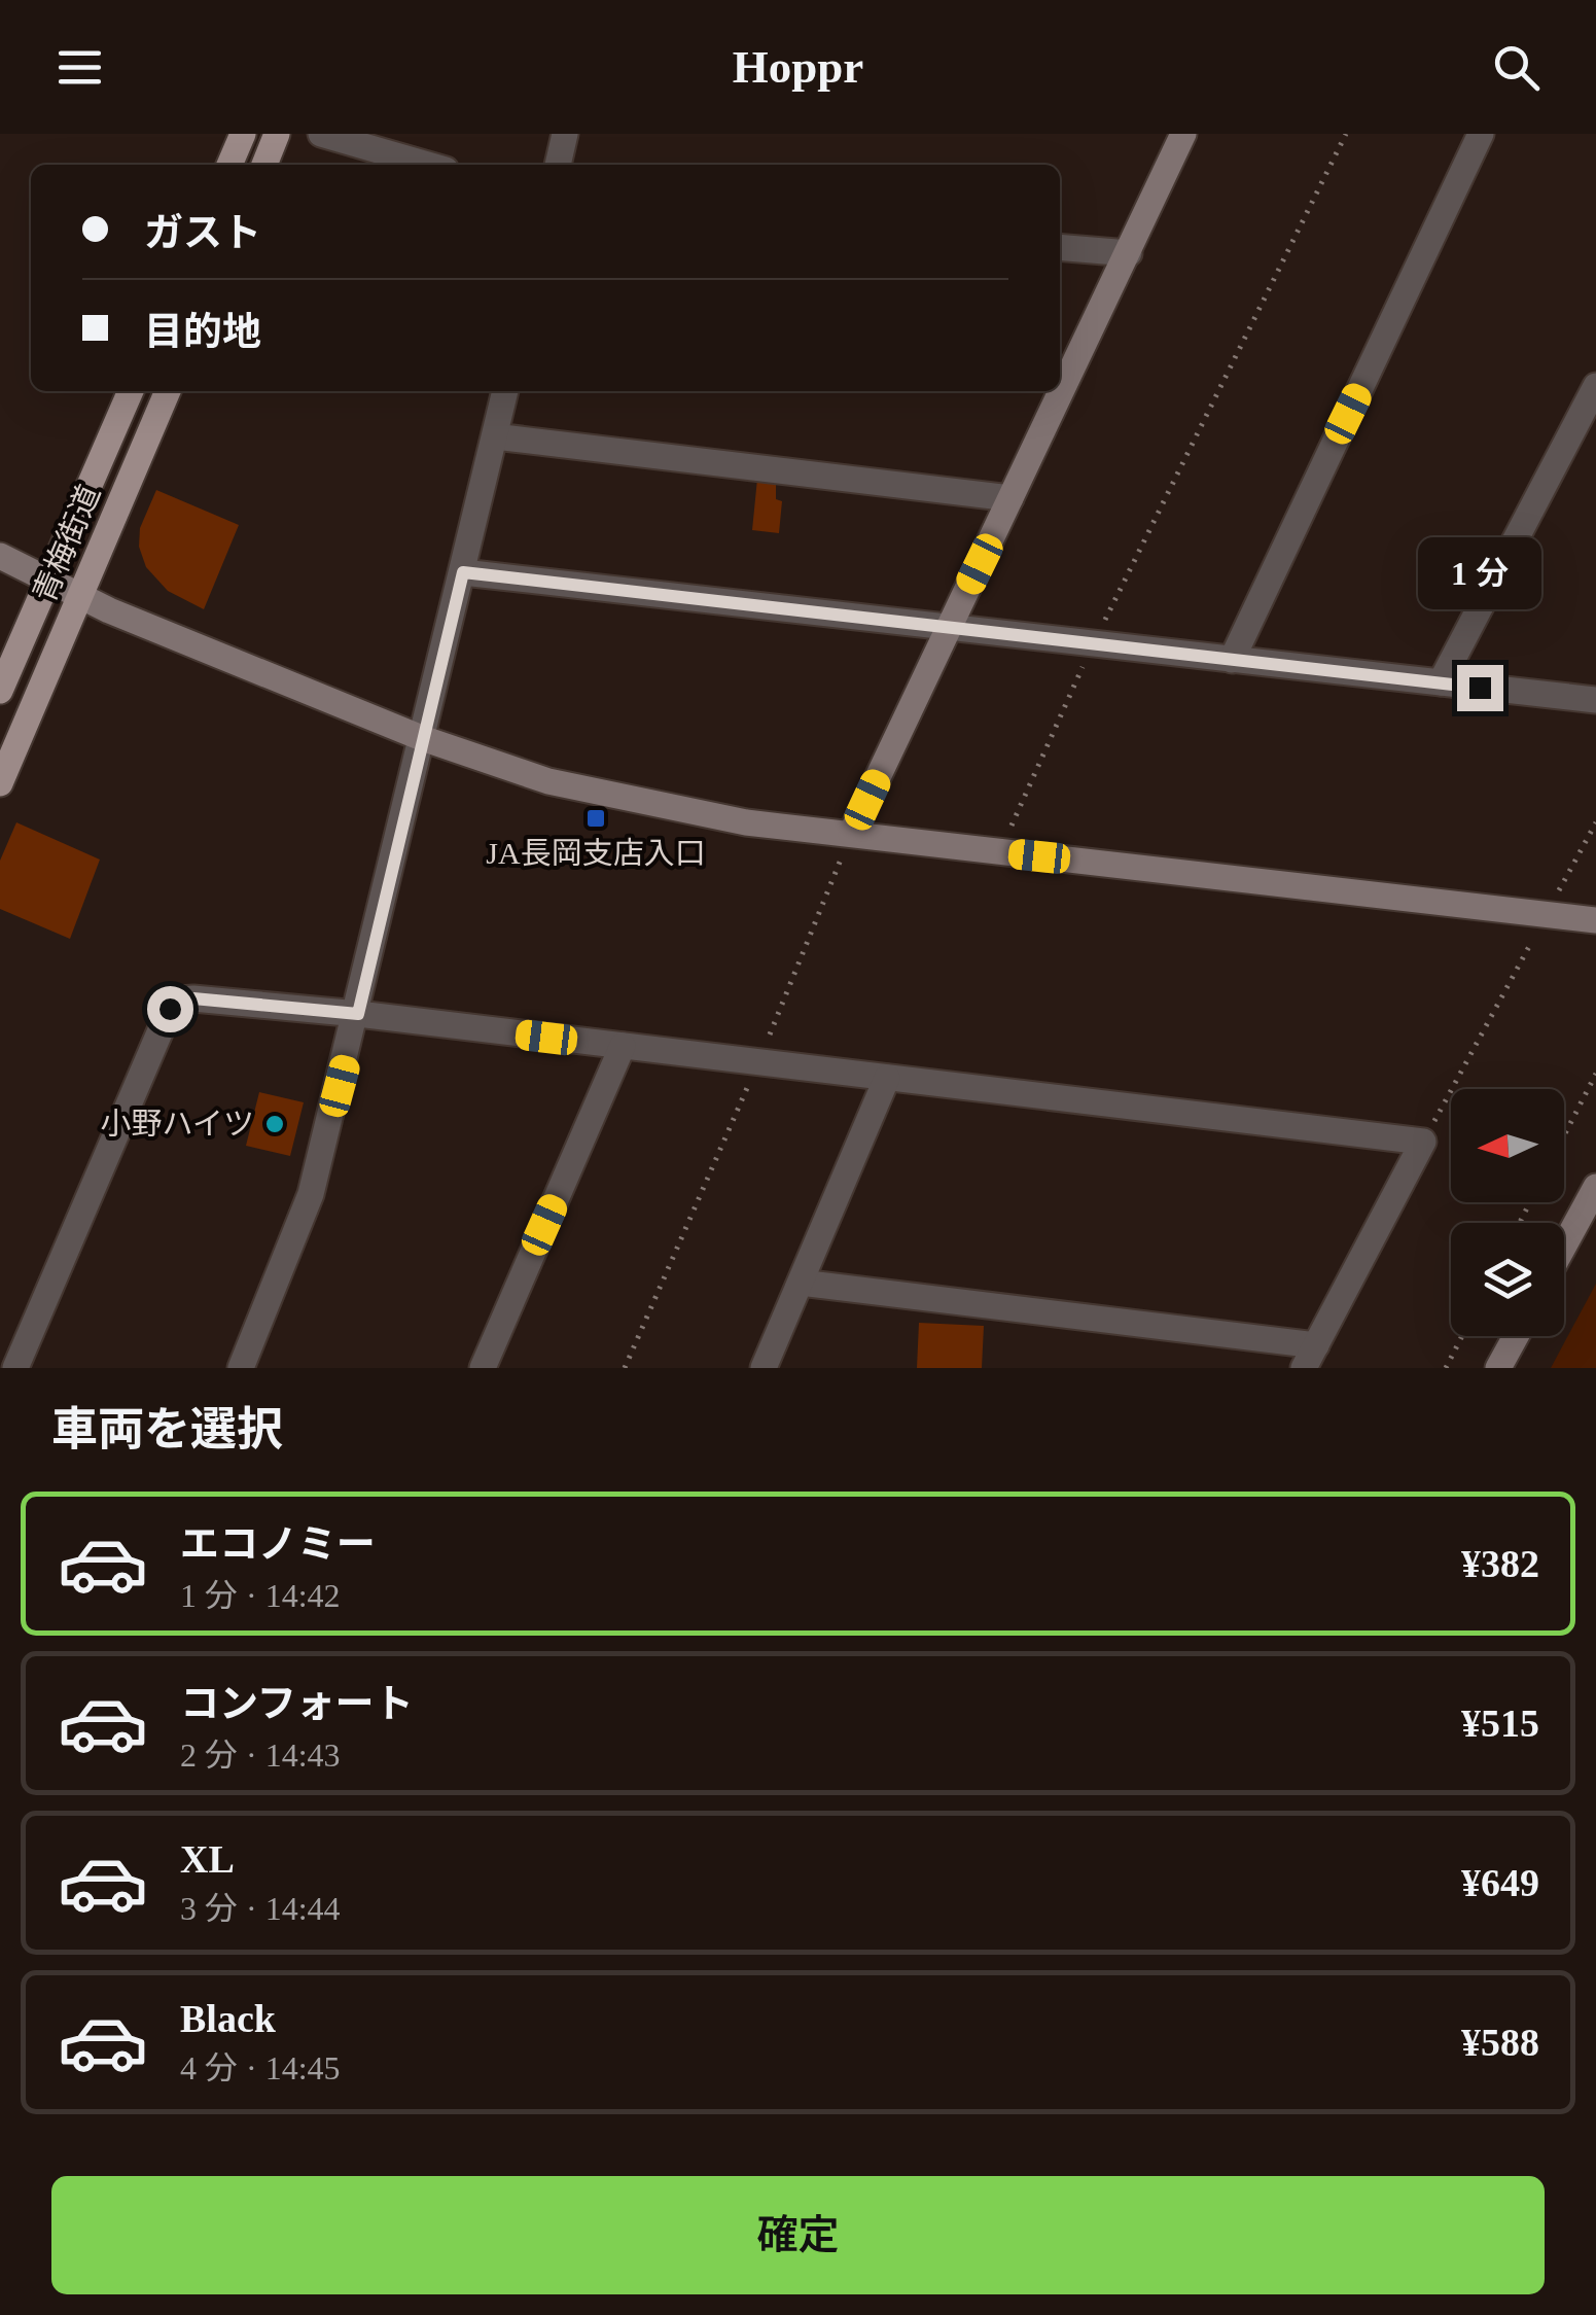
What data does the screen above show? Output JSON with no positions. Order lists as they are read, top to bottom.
{
  "streets": {
    "main road": ["青梅街道"]
  },
  "places": {
    "transit": ["JA長岡支店入口"],
    "other": ["小野ハイツ"]
  },
  "north": "left",
  "page": {
    "header": "Hoppr",
    "banner": ["ガスト", "目的地"],
    "bubble": "1 分",
    "heading": "車両を選択",
    "list": [
      {
        "name": "エコノミー",
        "note": "1 分 · 14:42",
        "value": "¥382"
      },
      {
        "name": "コンフォート",
        "note": "2 分 · 14:43",
        "value": "¥515"
      },
      {
        "name": "XL",
        "note": "3 分 · 14:44",
        "value": "¥649"
      },
      {
        "name": "Black",
        "note": "4 分 · 14:45",
        "value": "¥588"
      }
    ],
    "buttons": "確定"
  }
}
